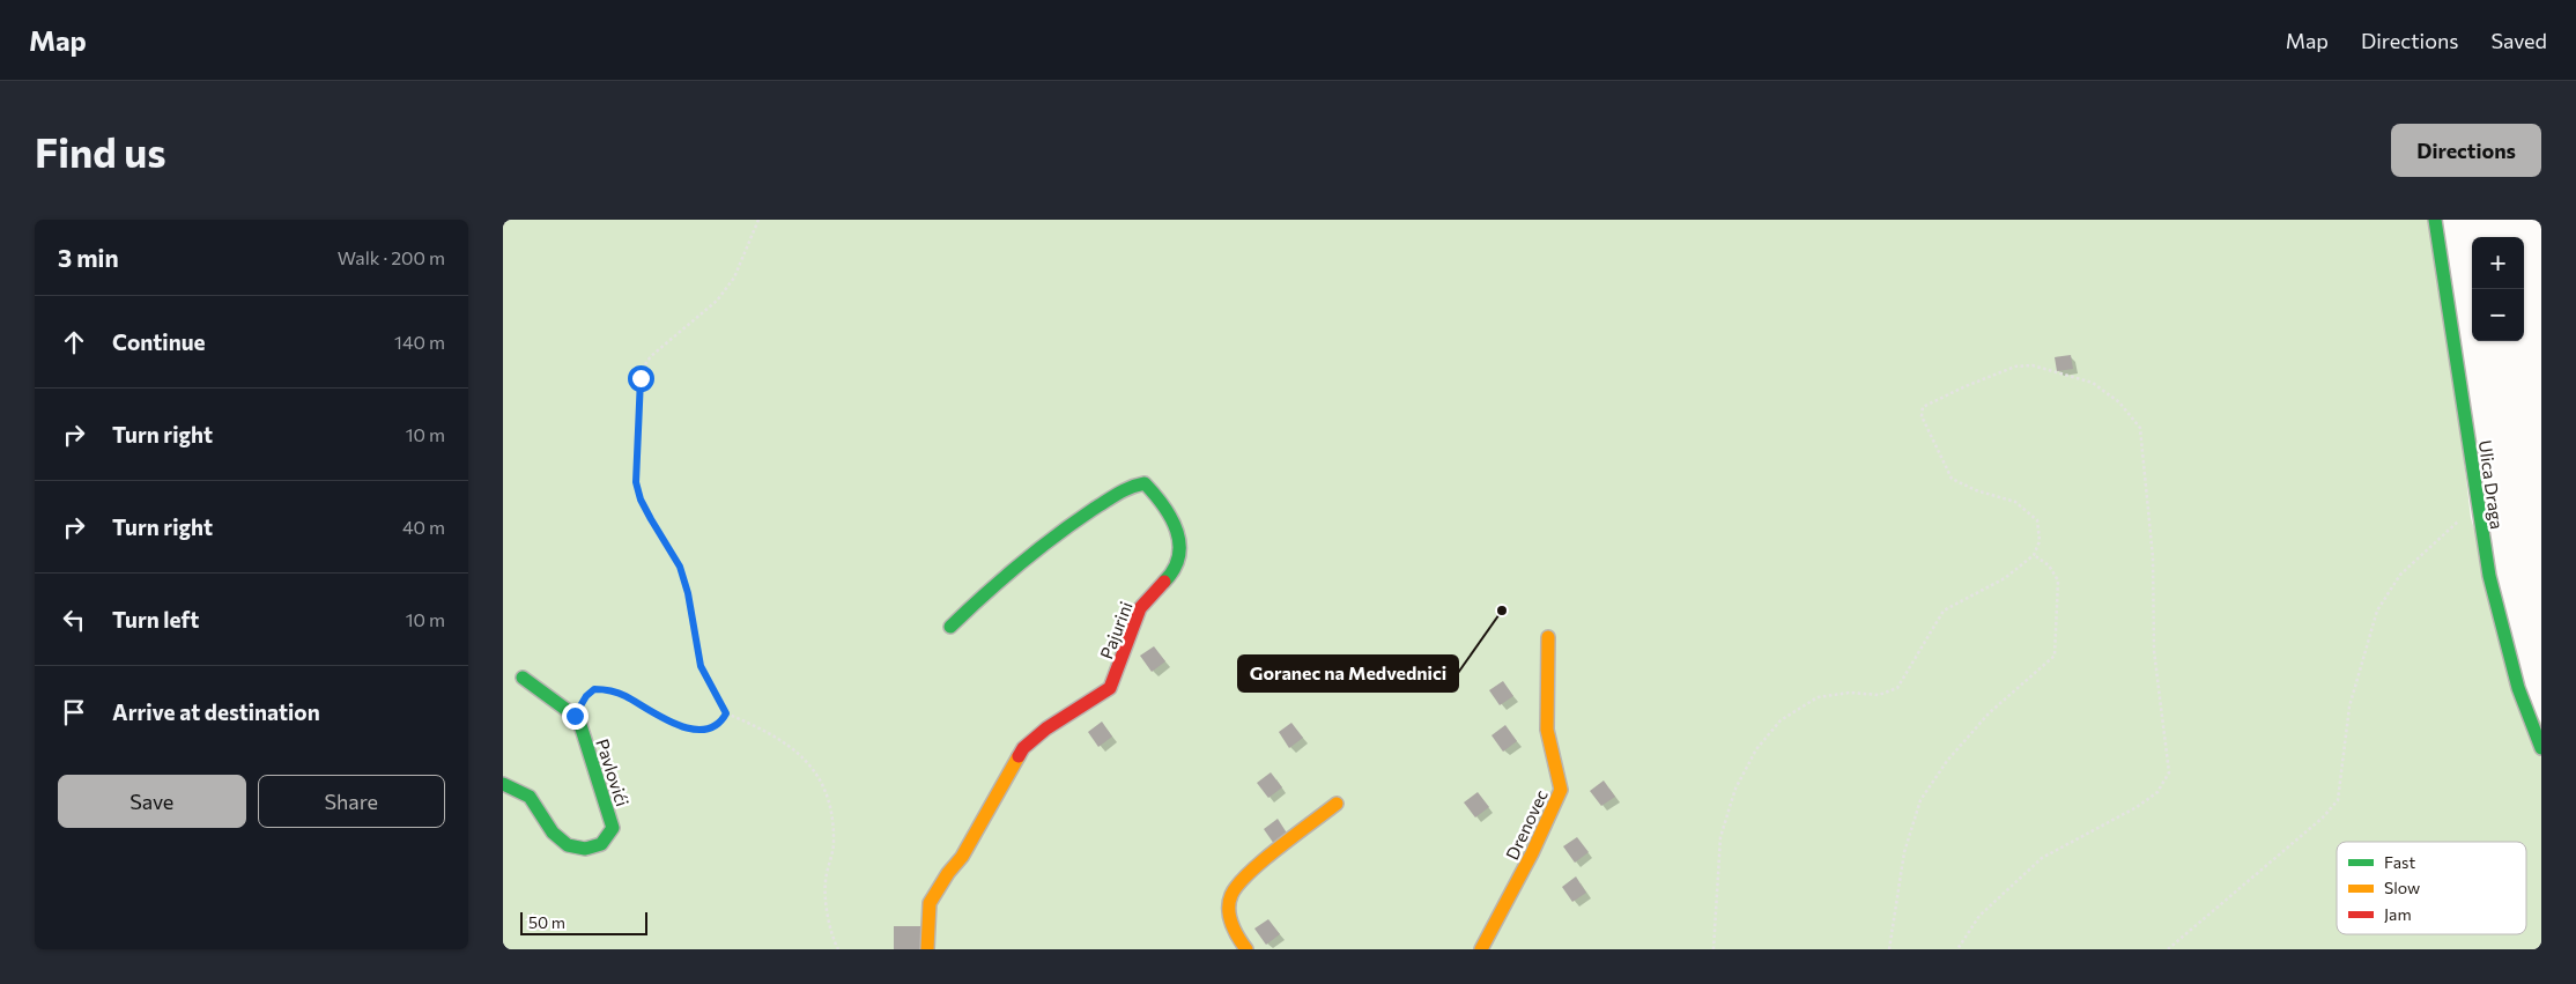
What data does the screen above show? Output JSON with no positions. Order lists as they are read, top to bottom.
{
  "streets": {
    "street": [
      "Ulica Draga",
      "Pajurini",
      "Pavlovići",
      "Drenovec"
    ]
  },
  "places": ["Goranec na Medvednici"],
  "legend": ["Fast", "Slow", "Jam"],
  "scale_bar": "50 m",
  "page": {
    "header": "Map",
    "nav": ["Map", "Directions", "Saved"],
    "buttons": [
      "Directions",
      ["Save", "Share"]
    ],
    "title": "Find us",
    "heading": ["3 min", "Walk · 200 m"],
    "map_buttons": ["+", "−"],
    "list": [
      ["Continue", "140 m"],
      ["Turn right", "10 m"],
      ["Turn right", "40 m"],
      ["Turn left", "10 m"],
      "Arrive at destination"
    ],
    "scale": "50 m"
  }
}
